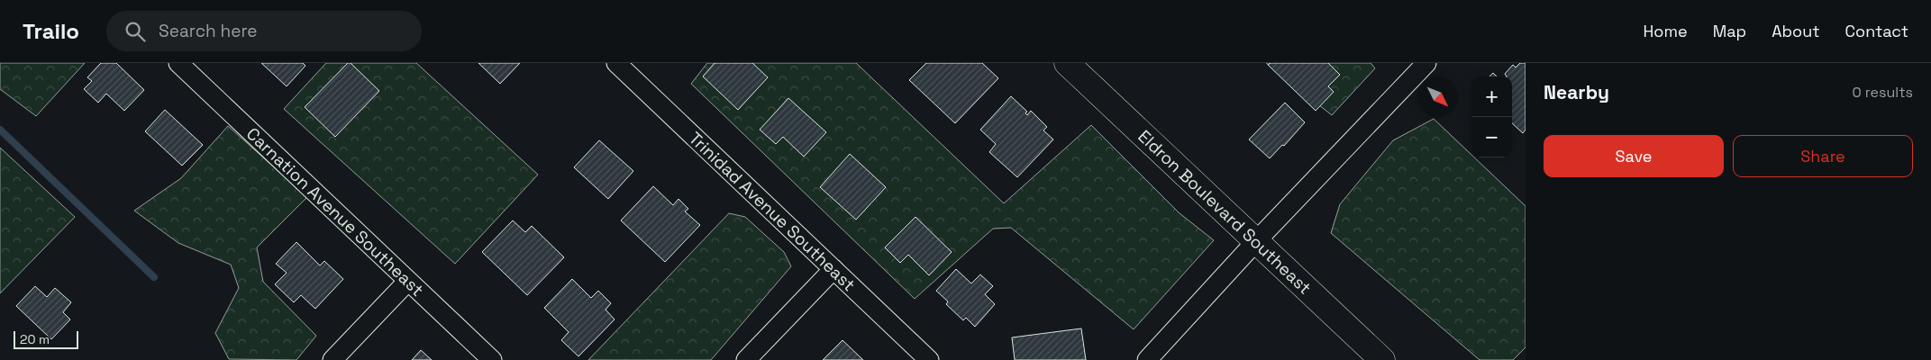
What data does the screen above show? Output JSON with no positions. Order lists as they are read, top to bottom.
{
  "streets": {
    "street": ["Carnation Avenue Southeast", "Trinidad Avenue Southeast", "Eldron Boulevard Southeast"]
  },
  "scale_bar": "20 m",
  "north": "bottom right",
  "page": {
    "header": "Trailo",
    "search": "Search here",
    "nav": [
      "Home",
      "Map",
      "About",
      "Contact"
    ],
    "heading": ["Nearby", "0 results"],
    "map_buttons": ["+", "−"],
    "buttons": ["Save", "Share"],
    "scale": "20 m"
  }
}
